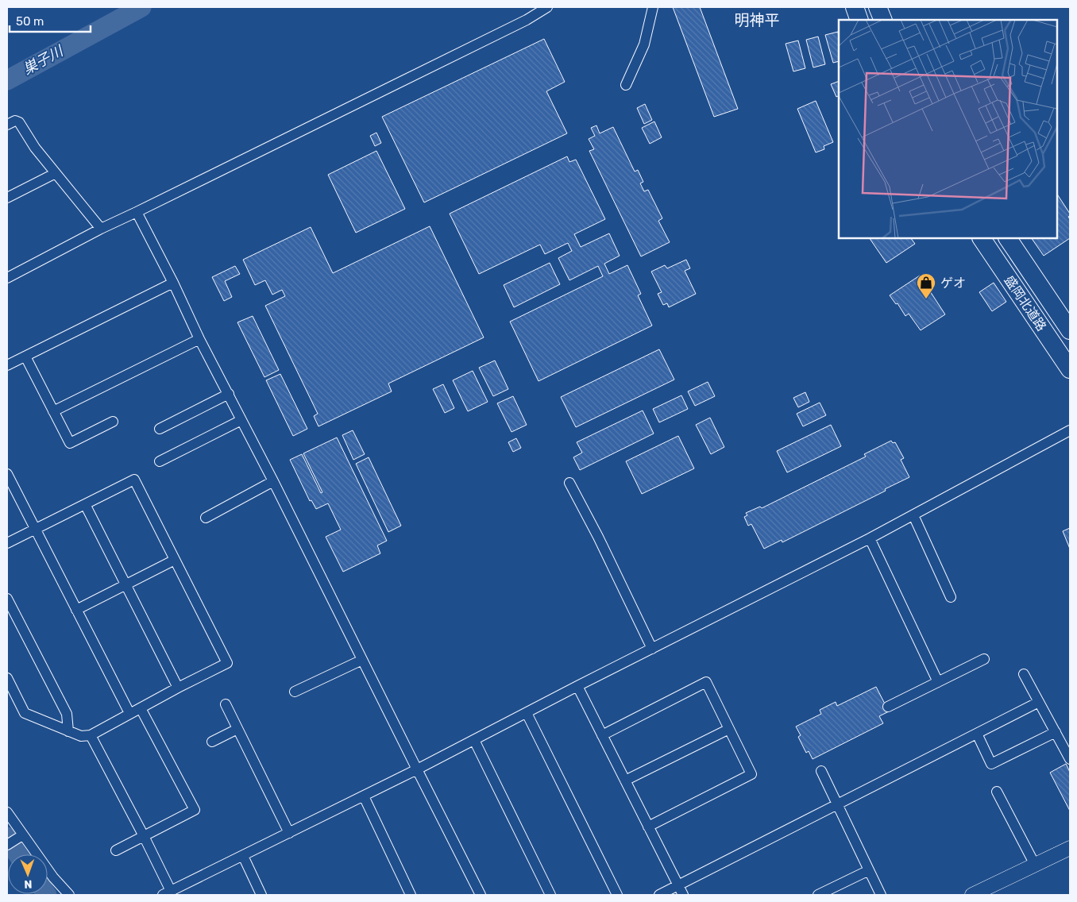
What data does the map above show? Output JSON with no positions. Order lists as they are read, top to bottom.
{
  "streets": {
    "highway": ["盛岡北道路"]
  },
  "districts": ["明神平"],
  "water": ["巣子川"],
  "places": {
    "shop": ["ゲオ"]
  },
  "scale_bar": "50 m",
  "north": "bottom"
}
